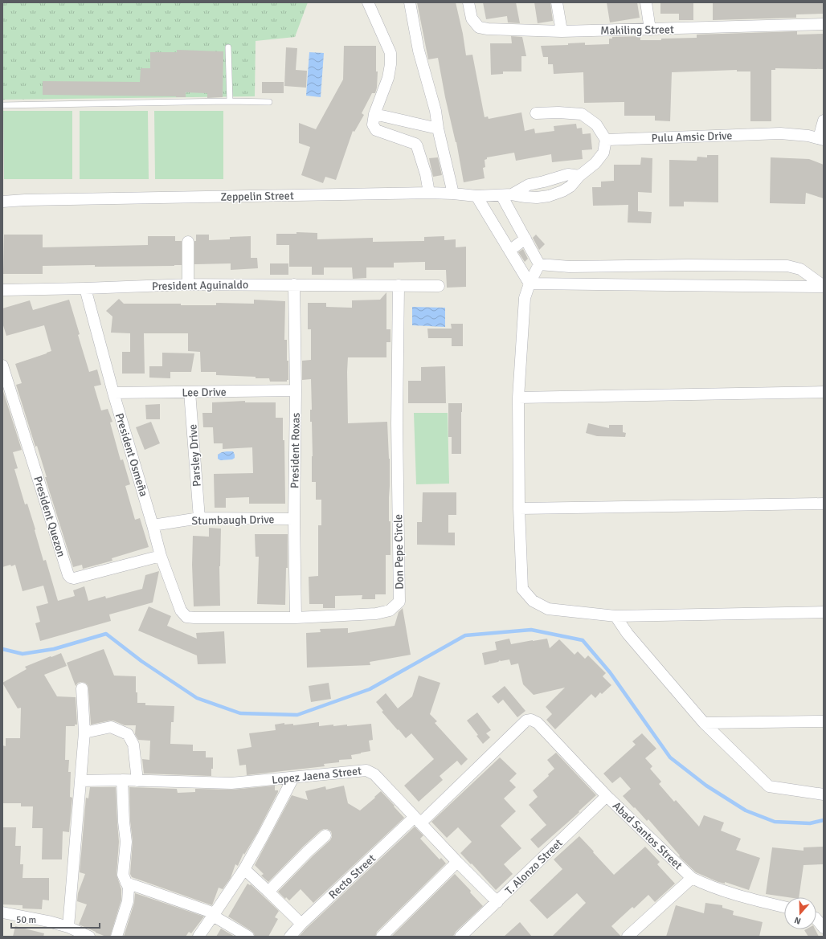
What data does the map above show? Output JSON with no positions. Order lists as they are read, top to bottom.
{
  "streets": {
    "street": [
      "Makiling Street",
      "Pulu Amsic Drive",
      "Zeppelin Street",
      "President Aguinaldo",
      "Lee Drive",
      "President Roxas",
      "President Osmeña",
      "Parsley Drive",
      "President Quezon",
      "Stumbaugh Drive",
      "Don Pepe Circle",
      "Lopez Jaena Street",
      "Abad Santos Street",
      "T. Alonzo Street",
      "Recto Street"
    ]
  },
  "crossings": [
    ["Pulu Amsic Drive", "Zeppelin Street"],
    ["President Aguinaldo", "President Roxas"],
    ["President Aguinaldo", "President Osmeña"],
    ["President Aguinaldo", "Don Pepe Circle"],
    ["Lee Drive", "President Roxas"],
    ["Lee Drive", "President Osmeña"],
    ["Lee Drive", "Parsley Drive"],
    ["President Roxas", "Stumbaugh Drive"],
    ["President Roxas", "Don Pepe Circle"],
    ["President Osmeña", "President Quezon"],
    ["President Osmeña", "Stumbaugh Drive"],
    ["President Osmeña", "Don Pepe Circle"],
    ["Parsley Drive", "Stumbaugh Drive"],
    ["Lopez Jaena Street", "T. Alonzo Street"],
    ["Lopez Jaena Street", "Recto Street"],
    ["Abad Santos Street", "T. Alonzo Street"],
    ["Abad Santos Street", "Recto Street"]
  ],
  "scale_bar": "50 m",
  "north": "bottom"
}
